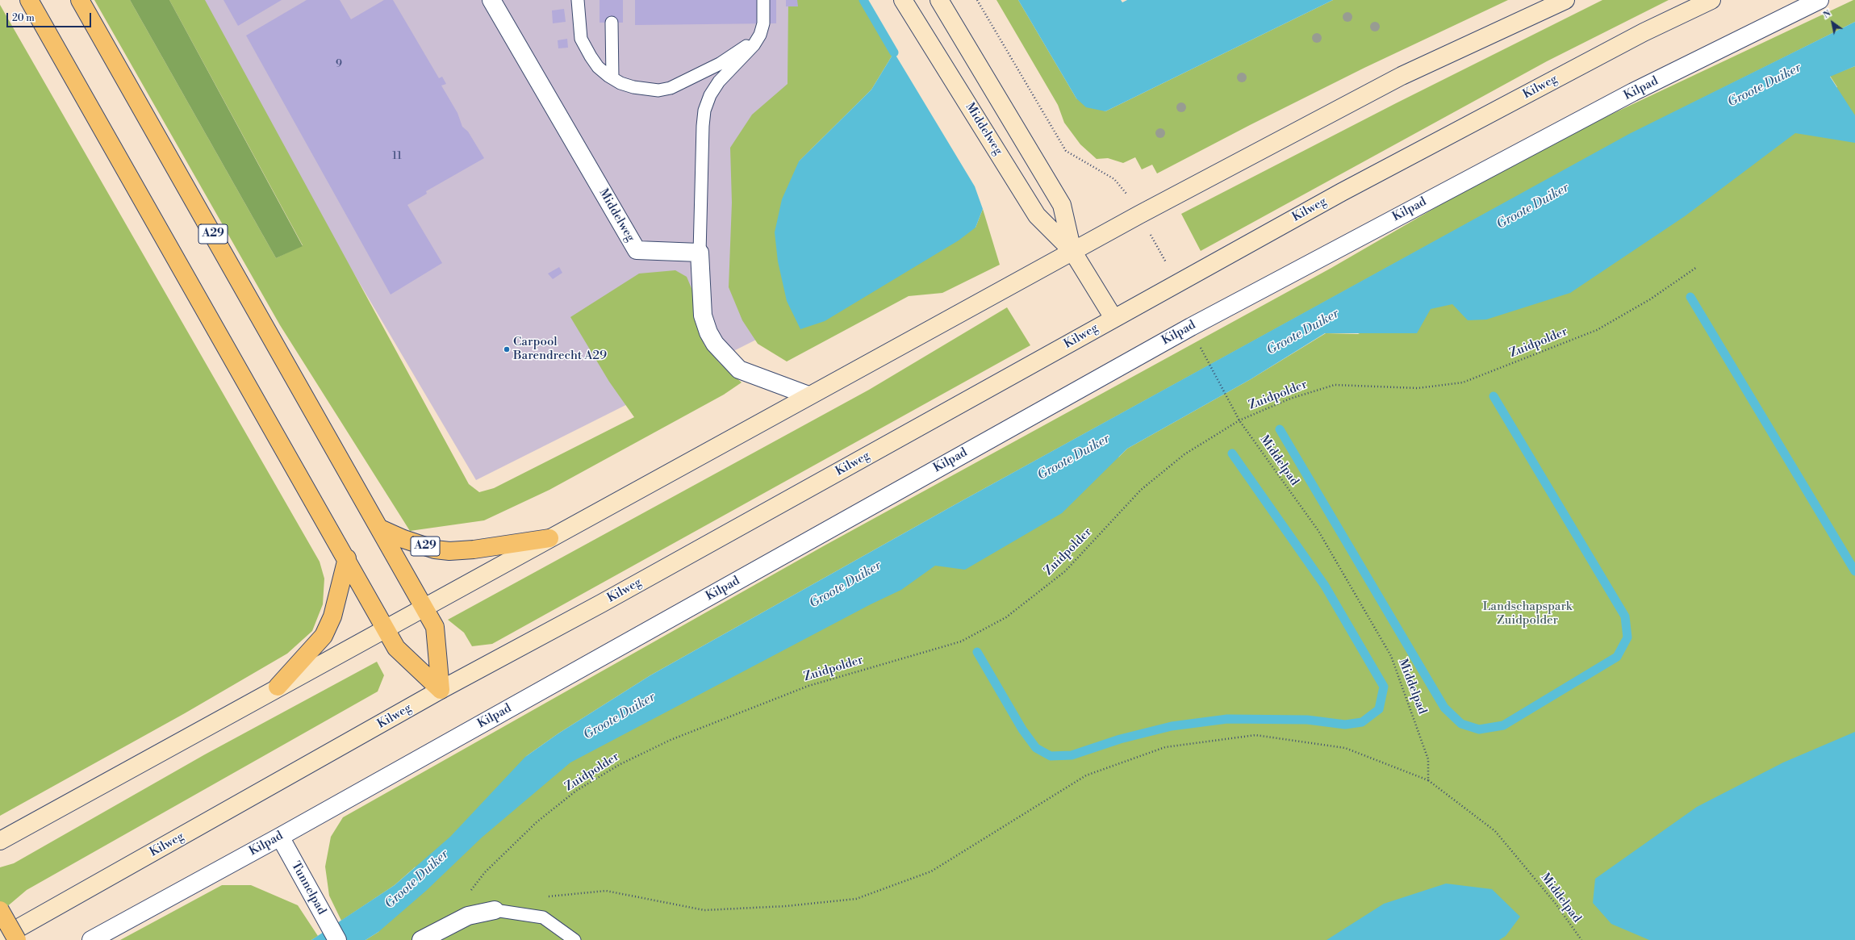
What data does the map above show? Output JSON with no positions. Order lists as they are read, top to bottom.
{
  "streets": {
    "highway": ["A29"],
    "main road": ["Kilweg", "Middelweg"],
    "street": ["Kilpad", "Tunnelpad"],
    "path": ["Zuidpolder", "Middelpad"]
  },
  "crossings": [
    ["Kilweg", "Middelweg"],
    ["Kilweg", "A29"],
    ["Kilpad", "Tunnelpad"],
    ["Zuidpolder", "Middelpad"]
  ],
  "water": ["Groote Duiker"],
  "parks": ["Landschapspark Zuidpolder"],
  "places": ["Carpool Barendrecht A29"],
  "house_numbers": ["9", "11"],
  "scale_bar": "20 m",
  "north": "top left"
}
